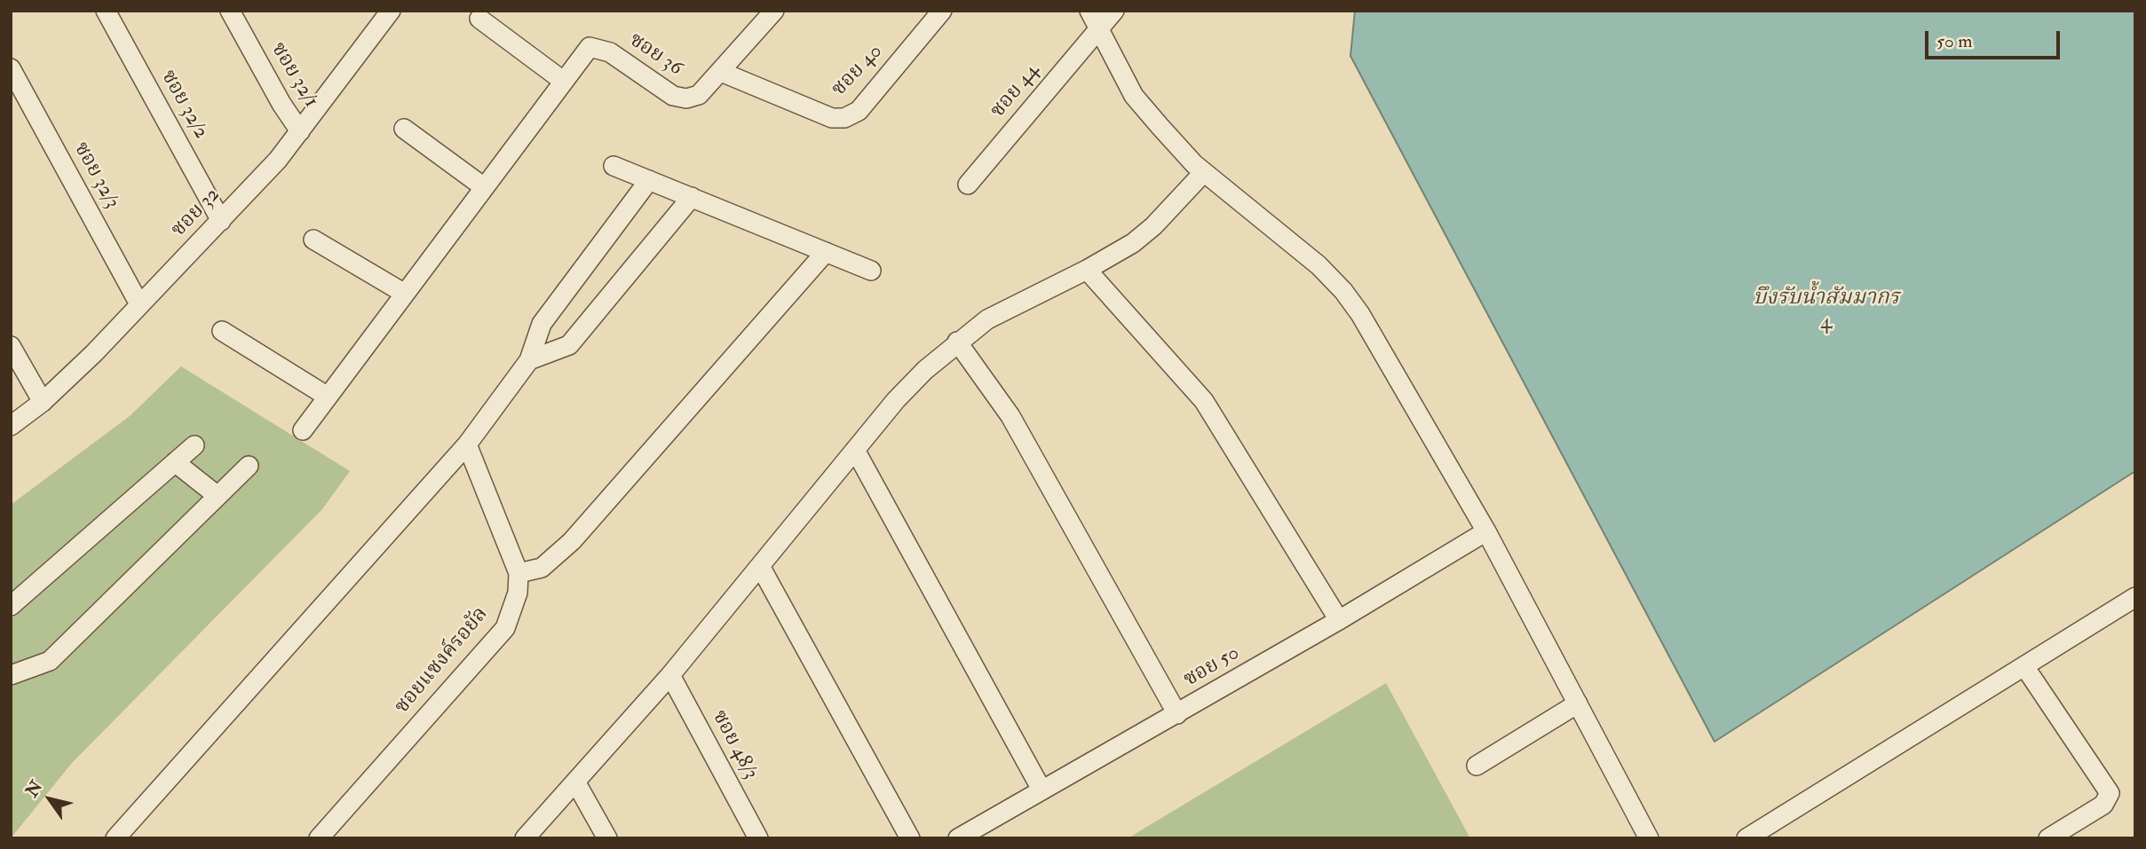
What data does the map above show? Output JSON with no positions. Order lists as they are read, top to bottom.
{
  "streets": {
    "street": [
      "ซอย 36",
      "ซอย 40",
      "ซอย 32/1",
      "ซอย 44",
      "ซอย 32/2",
      "ซอย 32/3",
      "ซอย 32",
      "ซอยแซงค์รอยัล",
      "ซอย 50",
      "ซอย 48/3"
    ]
  },
  "crossings": [
    ["ซอย 36", "ซอย 40"],
    ["ซอย 32/1", "ซอย 32"],
    ["ซอย 32/2", "ซอย 32"],
    ["ซอย 32/3", "ซอย 32"]
  ],
  "water": ["บึงรับน้ำสัมมากร 4"],
  "scale_bar": "50 m",
  "north": "top left"
}
